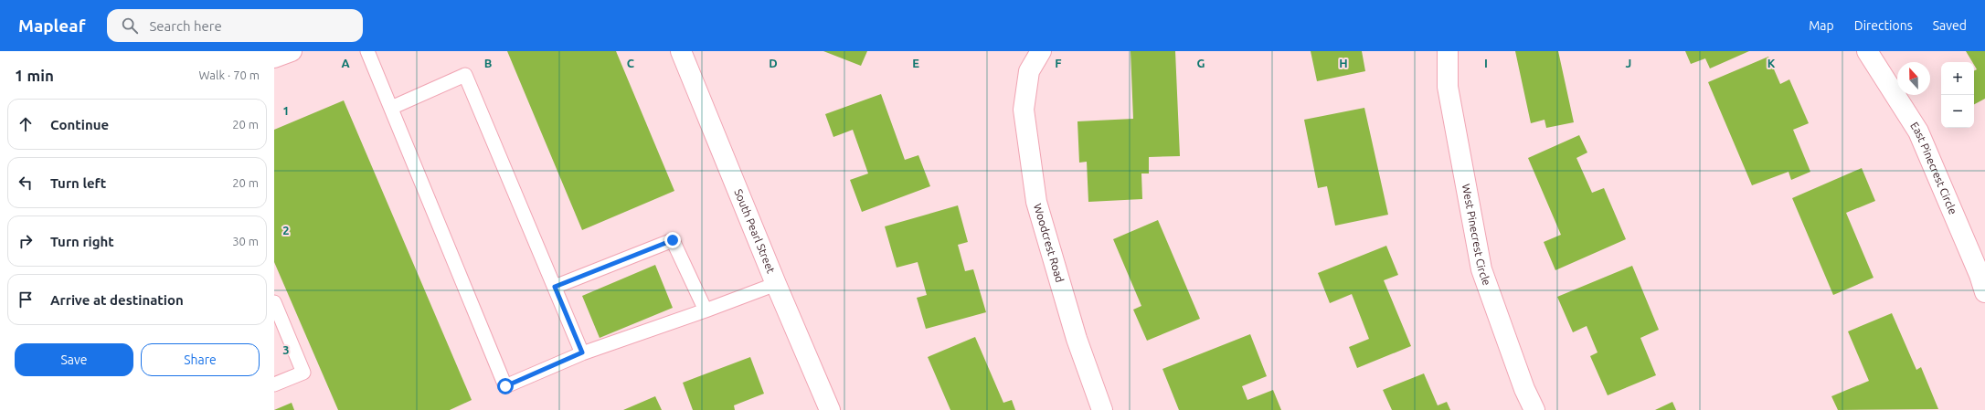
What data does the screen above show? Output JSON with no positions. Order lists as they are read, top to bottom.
{
  "streets": {
    "street": [
      "East Pinecrest Circle",
      "South Pearl Street",
      "West Pinecrest Circle",
      "Woodcrest Road"
    ]
  },
  "north": "top",
  "page": {
    "header": "Mapleaf",
    "search": "Search here",
    "nav": ["Map", "Directions", "Saved"],
    "heading": ["1 min", "Walk · 70 m"],
    "map_buttons": ["+", "−"],
    "list": [
      ["Continue", "20 m"],
      ["Turn left", "20 m"],
      ["Turn right", "30 m"],
      "Arrive at destination"
    ],
    "buttons": ["Save", "Share"]
  },
  "grid": {
    "columns": [
      "A",
      "B",
      "C",
      "D",
      "E",
      "F",
      "G",
      "H",
      "I",
      "J",
      "K"
    ],
    "rows": ["1", "2", "3"]
  }
}
